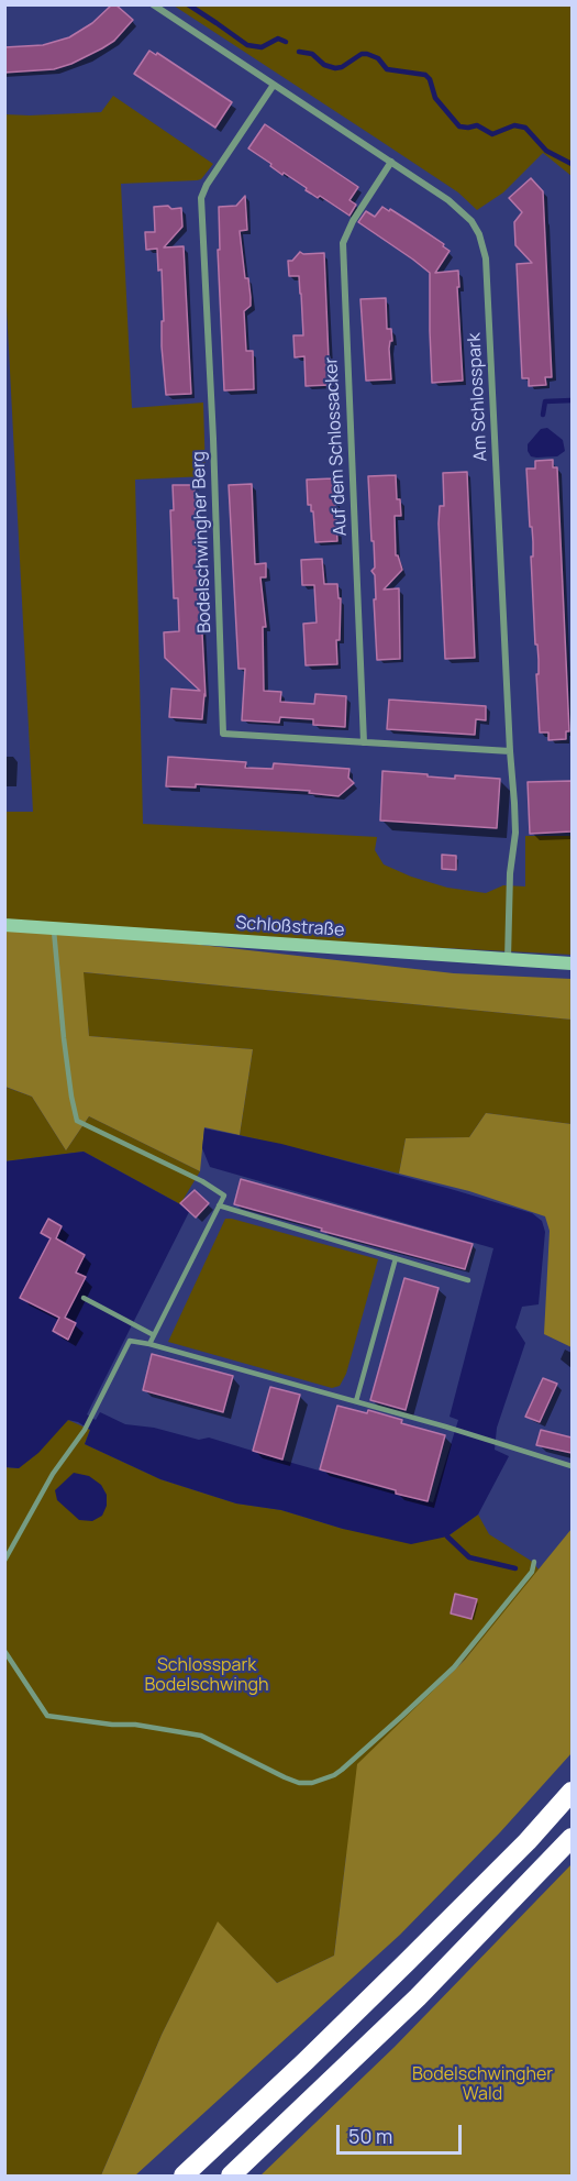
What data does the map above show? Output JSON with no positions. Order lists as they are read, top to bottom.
{
  "streets": {
    "street": [
      "Am Schlosspark",
      "Auf dem Schlossacker",
      "Bodelschwingher Berg",
      "Schloßstraße"
    ]
  },
  "crossings": [
    ["Am Schlosspark", "Auf dem Schlossacker"],
    ["Am Schlosspark", "Bodelschwingher Berg"],
    ["Am Schlosspark", "Schloßstraße"],
    ["Auf dem Schlossacker", "Bodelschwingher Berg"]
  ],
  "parks": ["Schlosspark Bodelschwingh", "Bodelschwingher Wald"],
  "scale_bar": "50 m"
}
